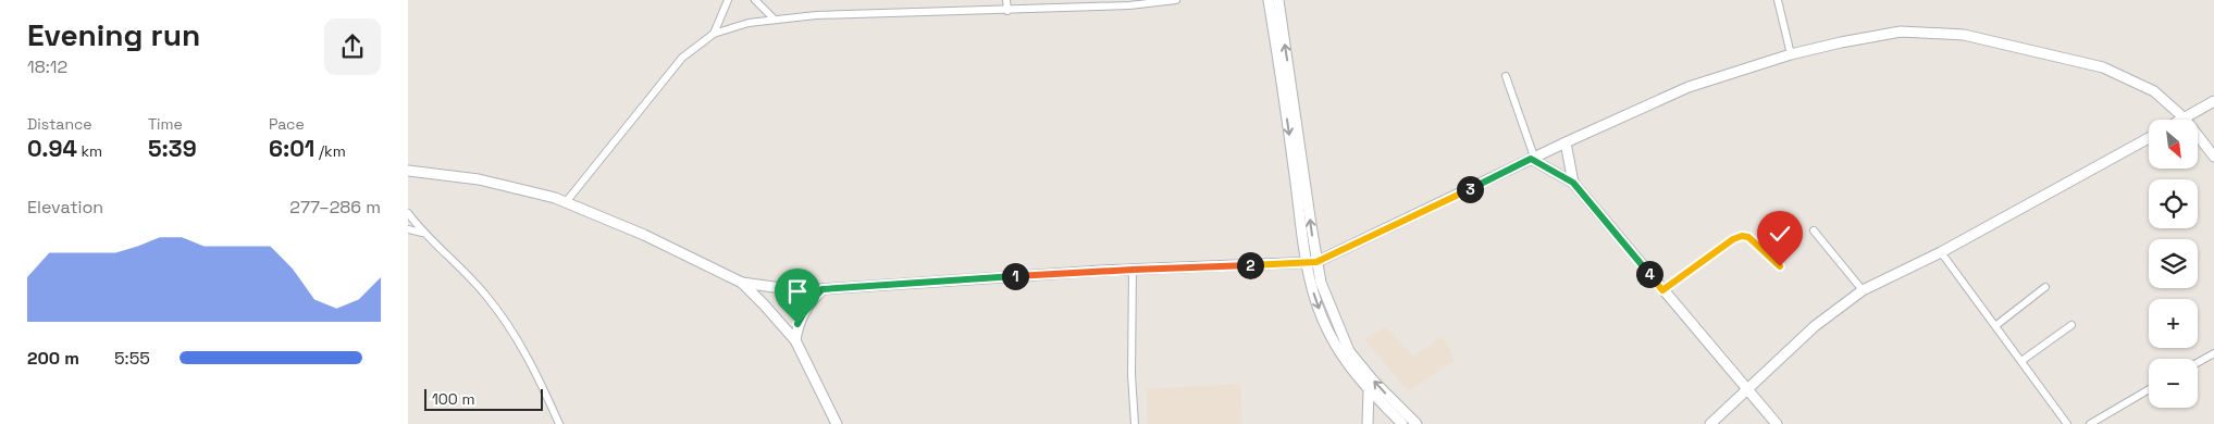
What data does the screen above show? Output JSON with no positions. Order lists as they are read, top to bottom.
{
  "scale_bar": "100 m",
  "north": "bottom right",
  "page": {
    "heading": ["Evening run", "18:12"],
    "stats": [
      ["Distance", "0.94 km"],
      ["Time", "5:39"],
      ["Pace", "6:01 /km"]
    ],
    "map_buttons": ["+", "−"],
    "pins": [
      "3",
      "2",
      "4",
      "1"
    ],
    "chart": ["Elevation", "277–286 m"],
    "list": [
      {
        "name": "200 m",
        "note": "5:55"
      }
    ],
    "scale": "100 m"
  }
}
